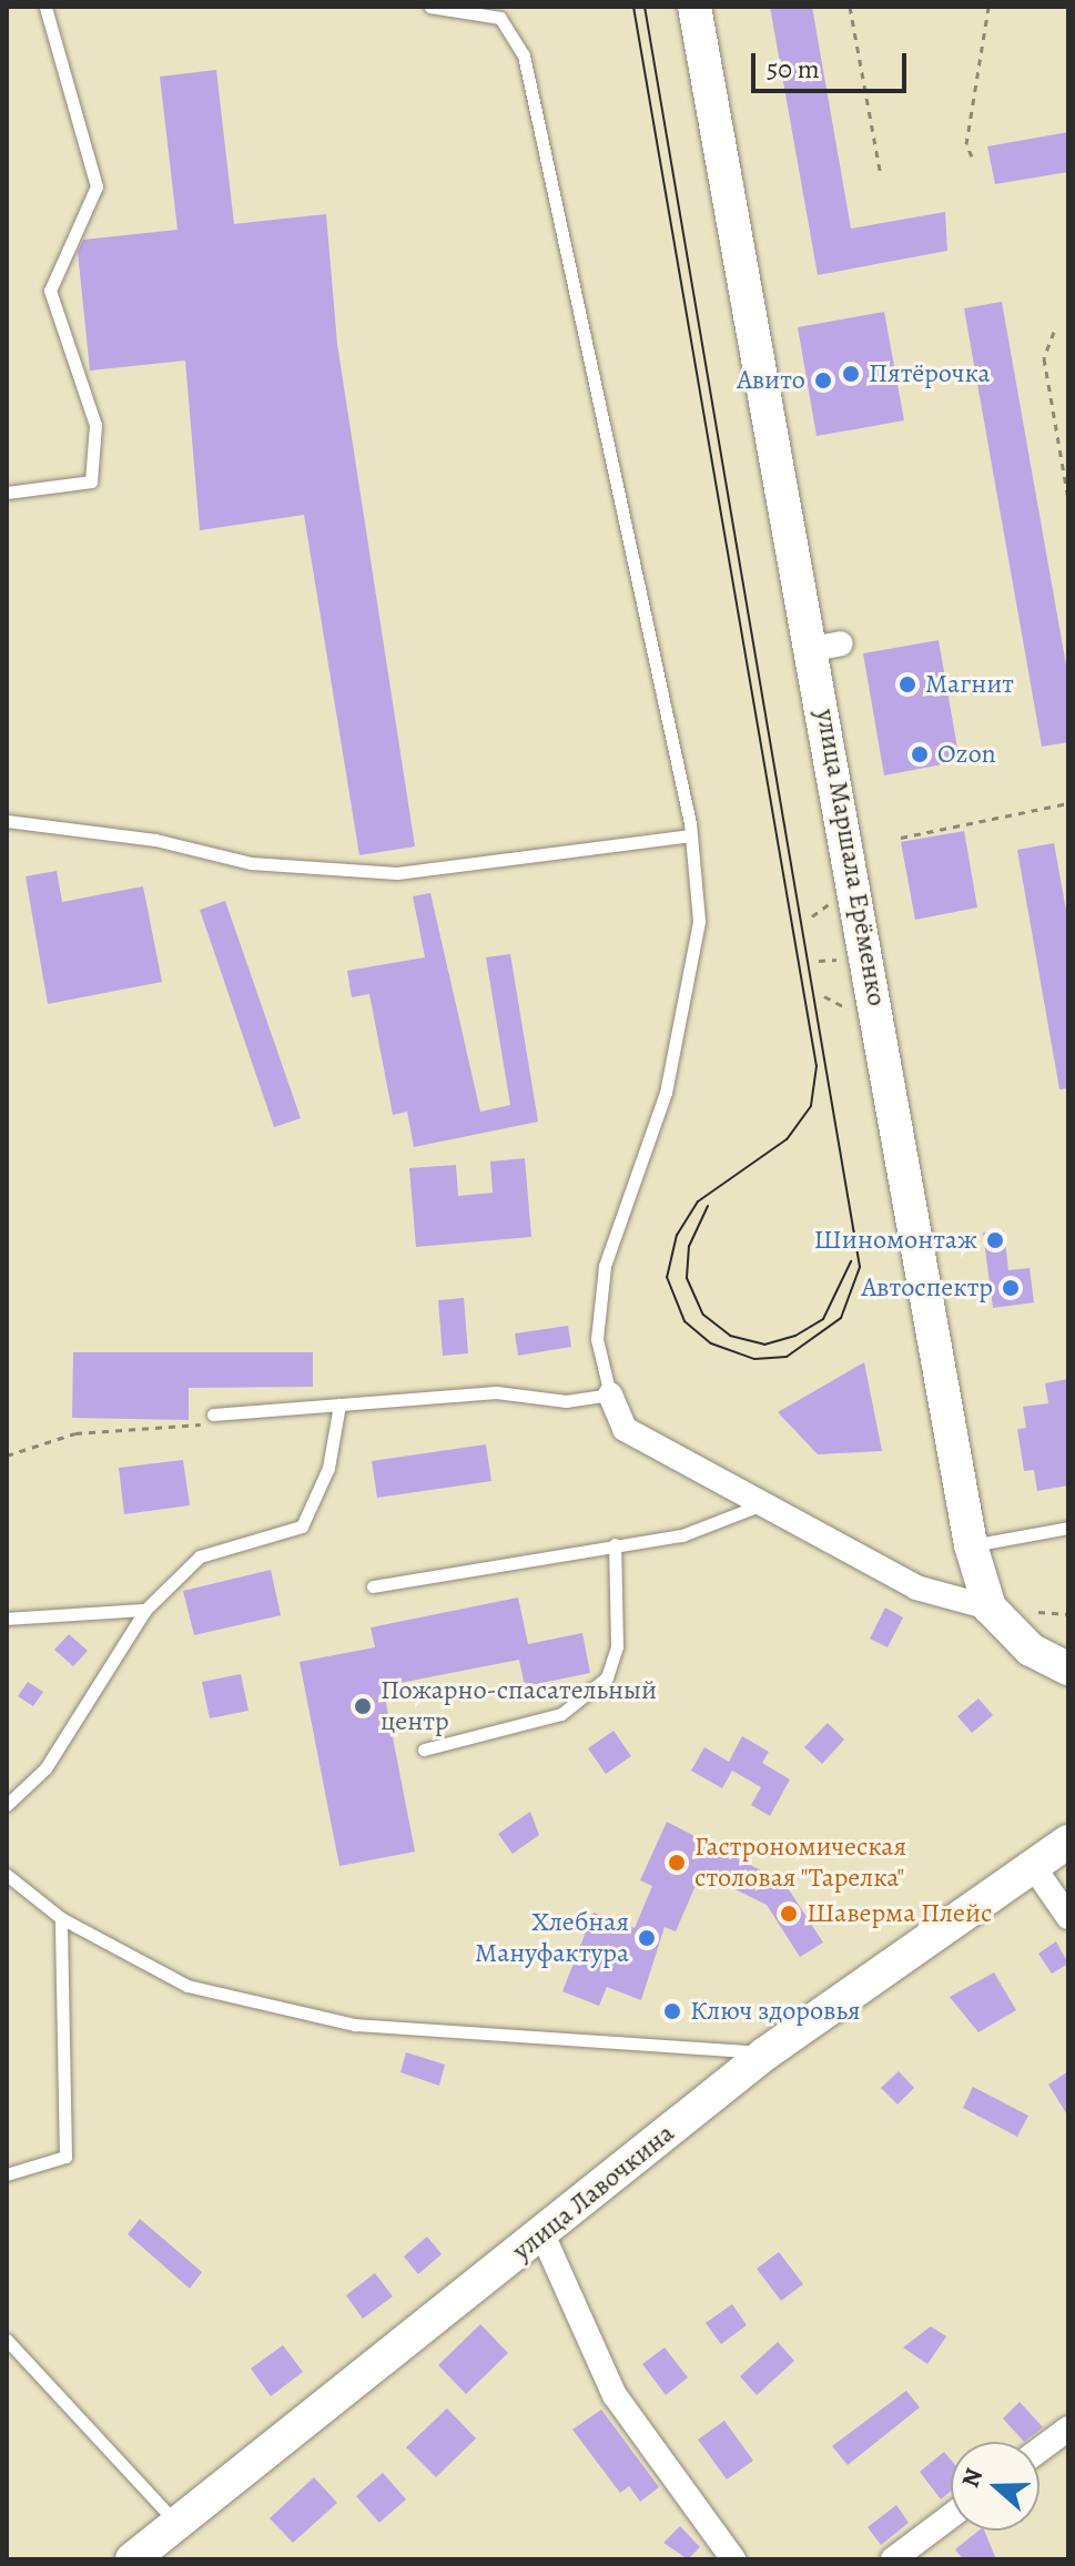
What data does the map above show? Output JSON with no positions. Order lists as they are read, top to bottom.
{
  "streets": {
    "main road": ["улица Маршала Ерёменко", "улица Лавочкина"]
  },
  "places": [
    "Пятёрочка",
    "Авито",
    "Магнит",
    "Ozon",
    "Шиномонтаж",
    "Автоспектр",
    "Пожарно-спасательный центр",
    "Гастрономическая столовая \"Тарелка\"",
    "Шаверма Плейс",
    "Хлебная Мануфактура",
    "Ключ здоровья"
  ],
  "scale_bar": "50 m",
  "north": "left"
}
